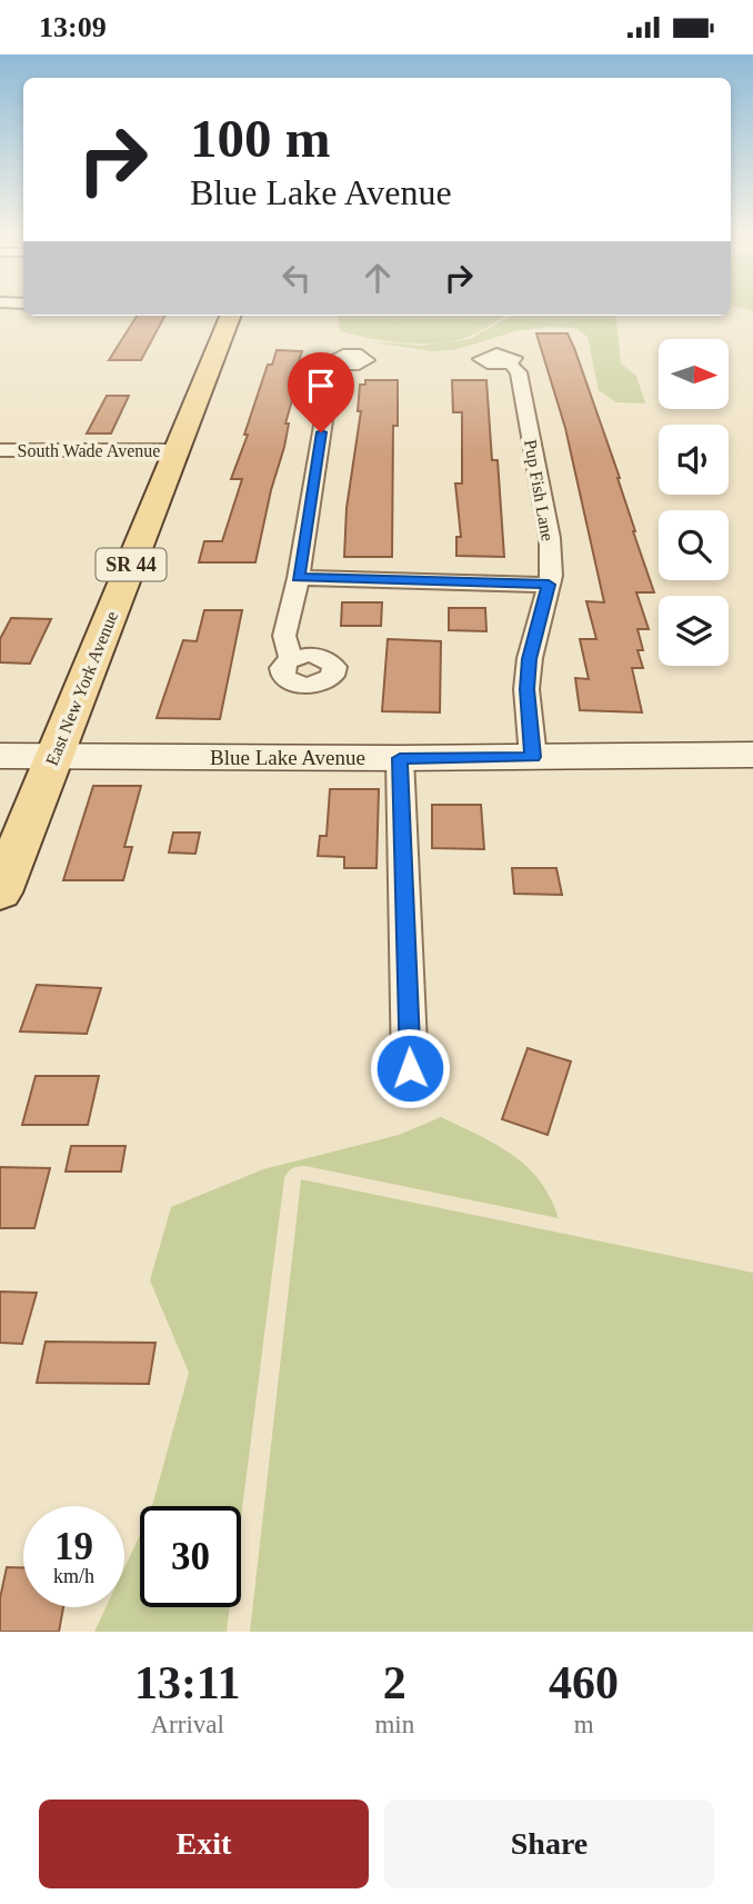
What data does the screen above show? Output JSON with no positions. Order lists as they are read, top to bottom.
{
  "streets": {
    "main road": ["SR 44", "East New York Avenue", "Blue Lake Avenue"],
    "street": ["South Wade Avenue", "Pup Fish Lane"]
  },
  "crossings": [
    ["South Wade Avenue", "East New York Avenue"],
    ["Pup Fish Lane", "Blue Lake Avenue"],
    ["East New York Avenue", "Blue Lake Avenue"]
  ],
  "north": "right",
  "page": {
    "status": "13:09",
    "turn": ["100 m", "Blue Lake Avenue"],
    "speed": "19 km/h",
    "limit": "30",
    "eta": [
      "13:11",
      "Arrival",
      "2",
      "min",
      "460",
      "m"
    ],
    "buttons": ["Exit", "Share"]
  }
}
